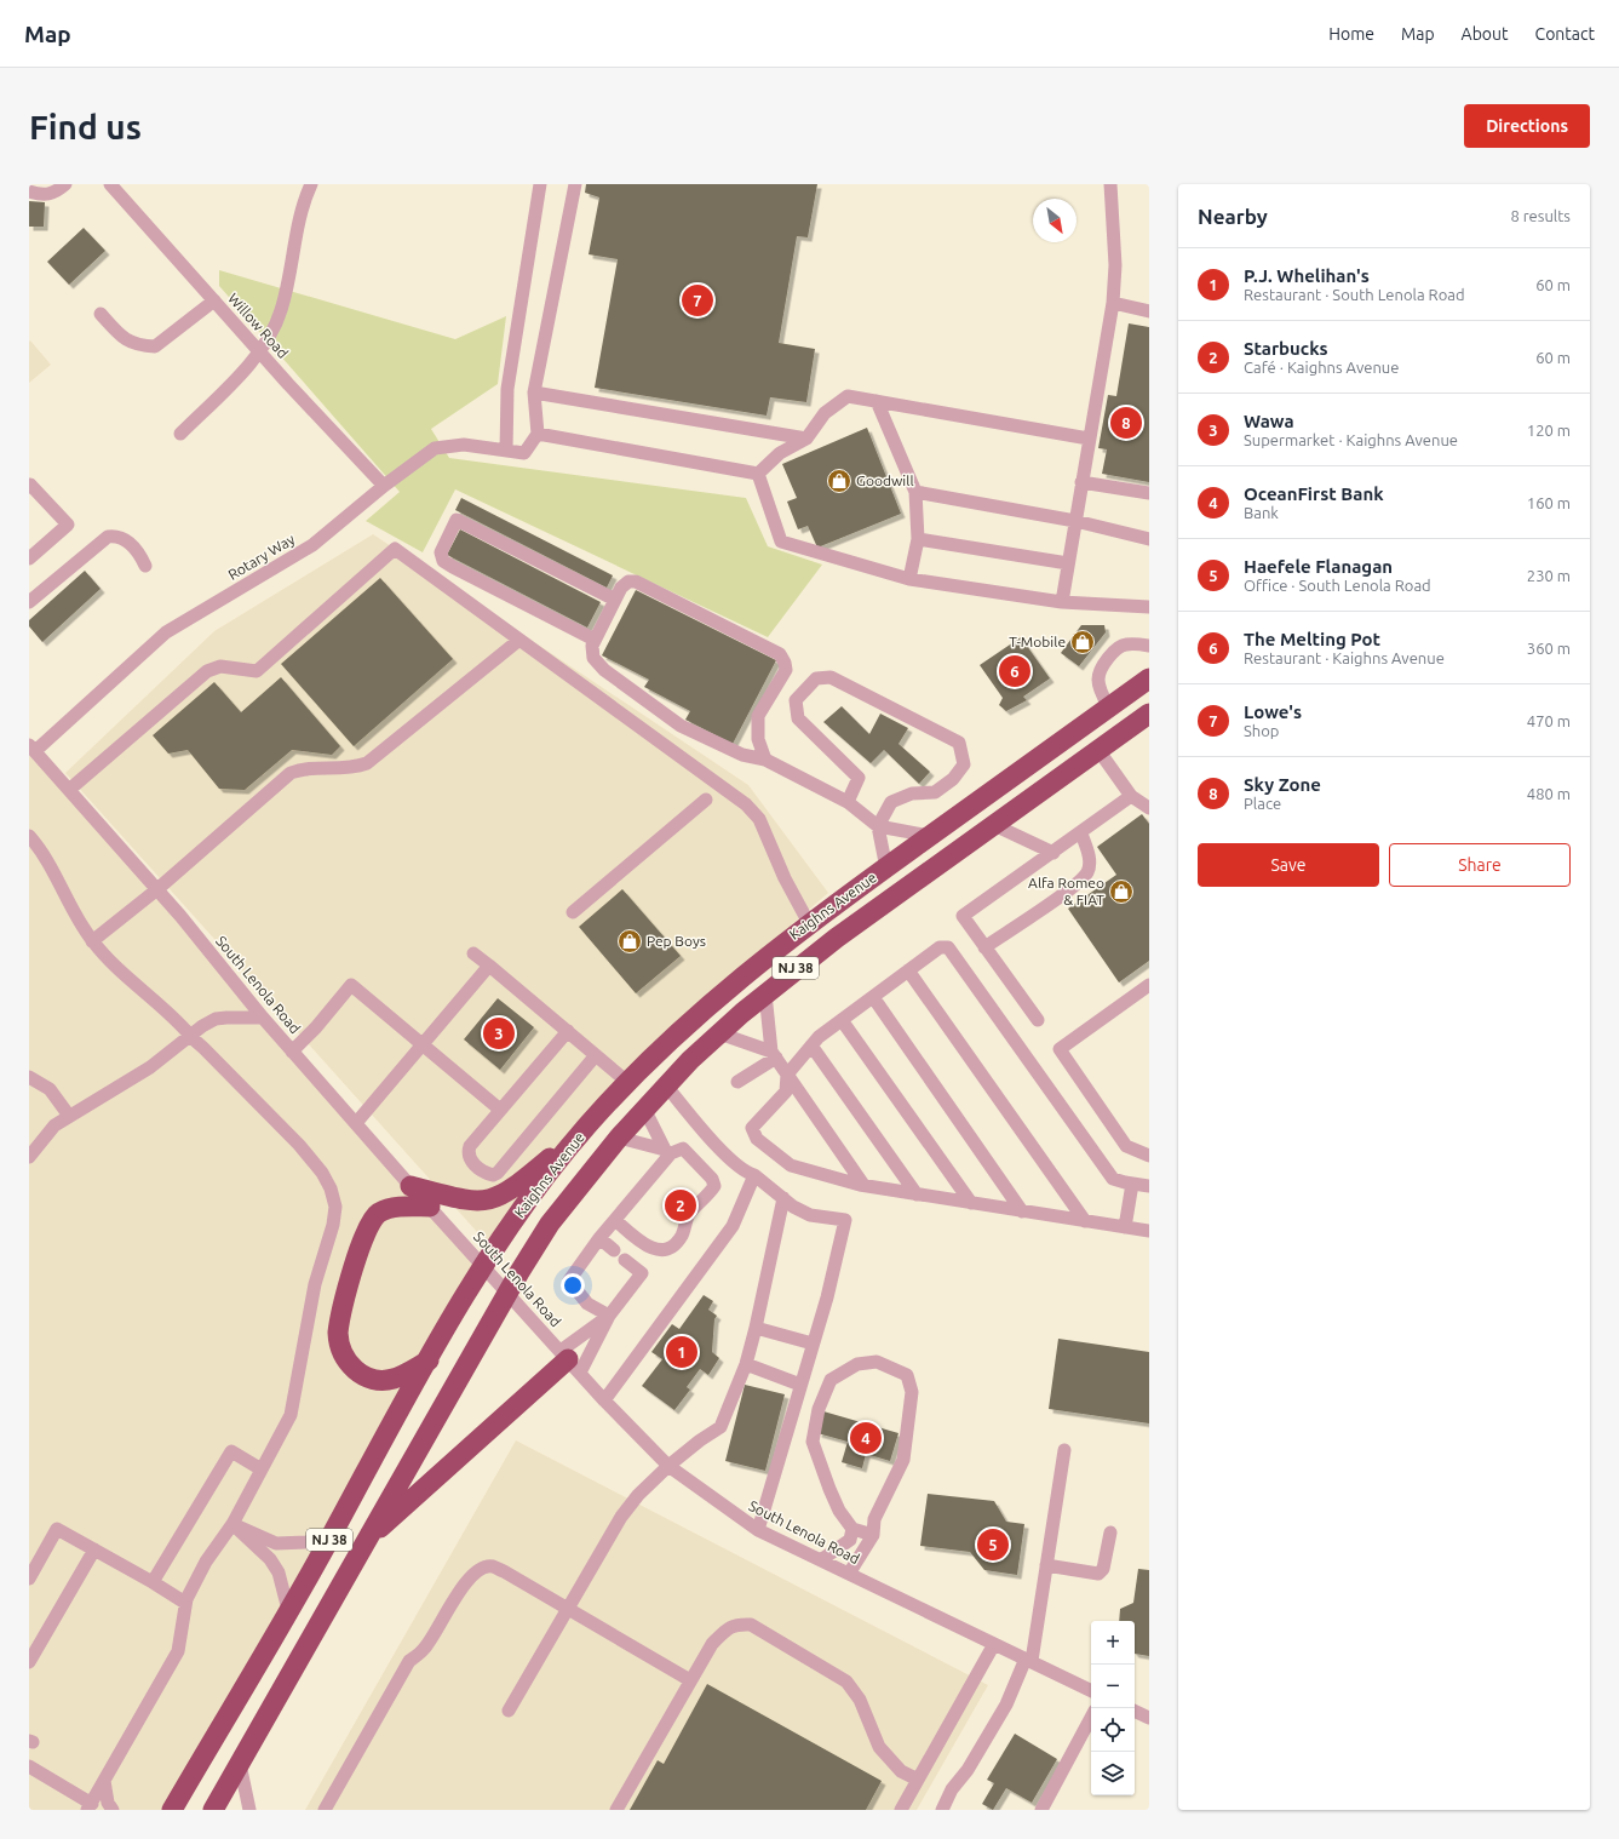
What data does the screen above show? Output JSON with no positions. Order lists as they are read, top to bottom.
{
  "streets": {
    "highway": ["Kaighns Avenue", "NJ 38"],
    "street": ["Willow Road", "Rotary Way", "South Lenola Road"]
  },
  "crossings": [
    ["Willow Road", "Rotary Way"],
    ["Rotary Way", "South Lenola Road"],
    ["Kaighns Avenue", "NJ 38"],
    ["Kaighns Avenue", "South Lenola Road"],
    ["NJ 38", "South Lenola Road"]
  ],
  "places": {
    "shop": [
      "Goodwill",
      "T-Mobile",
      "Alfa Romeo & FIAT",
      "Pep Boys"
    ]
  },
  "north": "bottom right",
  "page": {
    "header": "Map",
    "nav": [
      "Home",
      "Map",
      "About",
      "Contact"
    ],
    "buttons": [
      "Directions",
      ["Save", "Share"]
    ],
    "title": "Find us",
    "heading": ["Nearby", "8 results"],
    "list": [
      {
        "mark": "1",
        "name": "P.J. Whelihan's",
        "note": "Restaurant · South Lenola Road",
        "value": "60 m"
      },
      {
        "mark": "2",
        "name": "Starbucks",
        "note": "Café · Kaighns Avenue",
        "value": "60 m"
      },
      {
        "mark": "3",
        "name": "Wawa",
        "note": "Supermarket · Kaighns Avenue",
        "value": "120 m"
      },
      {
        "mark": "4",
        "name": "OceanFirst Bank",
        "note": "Bank",
        "value": "160 m"
      },
      {
        "mark": "5",
        "name": "Haefele Flanagan",
        "note": "Office · South Lenola Road",
        "value": "230 m"
      },
      {
        "mark": "6",
        "name": "The Melting Pot",
        "note": "Restaurant · Kaighns Avenue",
        "value": "360 m"
      },
      {
        "mark": "7",
        "name": "Lowe's",
        "note": "Shop",
        "value": "470 m"
      },
      {
        "mark": "8",
        "name": "Sky Zone",
        "note": "Place",
        "value": "480 m"
      }
    ],
    "pins": [
      "7",
      "8",
      "6",
      "3",
      "2",
      "1",
      "4",
      "5"
    ],
    "map_buttons": ["+", "−"]
  }
}
